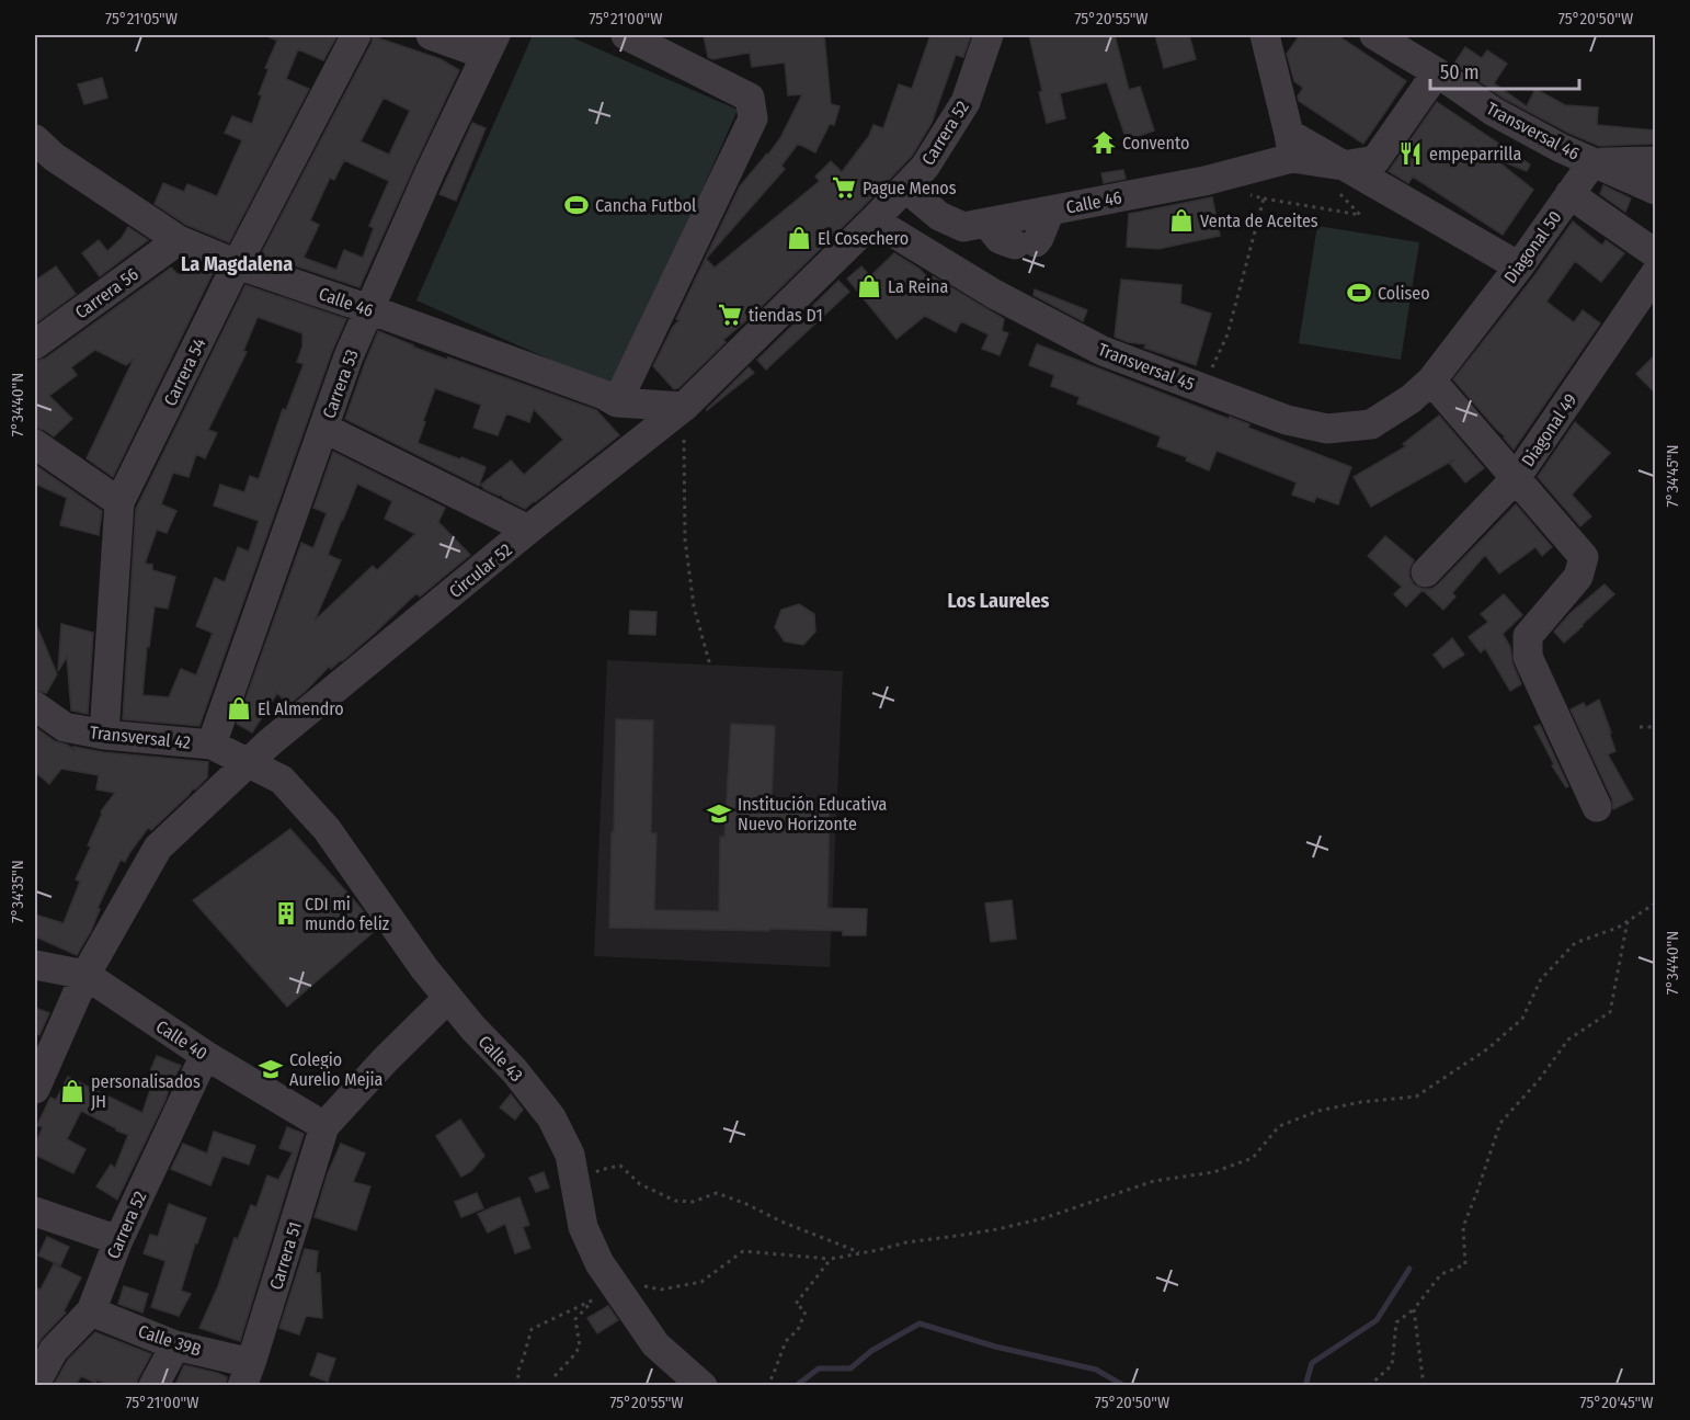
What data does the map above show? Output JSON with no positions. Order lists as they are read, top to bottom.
{
  "streets": {
    "street": [
      "Transversal 46",
      "Carrera 52",
      "Calle 46",
      "Diagonal 50",
      "Carrera 56",
      "Transversal 45",
      "Carrera 54",
      "Carrera 53",
      "Diagonal 49",
      "Circular 52",
      "Transversal 42",
      "Calle 40",
      "Calle 43",
      "Carrera 51",
      "Calle 39B"
    ]
  },
  "crossings": [
    ["Transversal 46", "Diagonal 50"],
    ["Carrera 52", "Calle 46"],
    ["Carrera 52", "Circular 52"],
    ["Carrera 52", "Calle 40"],
    ["Carrera 52", "Calle 39B"],
    ["Calle 46", "Carrera 56"],
    ["Calle 46", "Carrera 54"],
    ["Calle 46", "Carrera 53"],
    ["Calle 46", "Circular 52"],
    ["Diagonal 50", "Transversal 45"],
    ["Transversal 45", "Circular 52"],
    ["Carrera 54", "Transversal 42"],
    ["Carrera 53", "Transversal 42"],
    ["Circular 52", "Transversal 42"],
    ["Circular 52", "Calle 40"],
    ["Circular 52", "Calle 43"],
    ["Transversal 42", "Calle 43"],
    ["Calle 40", "Carrera 51"],
    ["Carrera 51", "Calle 39B"]
  ],
  "districts": ["La Magdalena", "Los Laureles"],
  "places": {
    "temple": ["Convento"],
    "restaurant": ["empeparrilla"],
    "supermarket": ["Pague Menos", "tiendas D1"],
    "sports": ["Cancha Futbol", "Coliseo"],
    "shop": [
      "Venta de Aceites",
      "El Cosechero",
      "La Reina",
      "El Almendro",
      "personalisados JH"
    ],
    "school or university": ["Institución Educativa Nuevo Horizonte", "Colegio Aurelio Mejia"],
    "building": ["CDI mi mundo feliz"]
  },
  "scale_bar": "50 m",
  "coordinates": [
    "75°21'05\"W",
    "75°21'00\"W",
    "75°20'55\"W",
    "75°20'50\"W",
    "7°34'40\"N",
    "7°34'45\"N",
    "7°34'35\"N",
    "75°20'45\"W"
  ]
}
